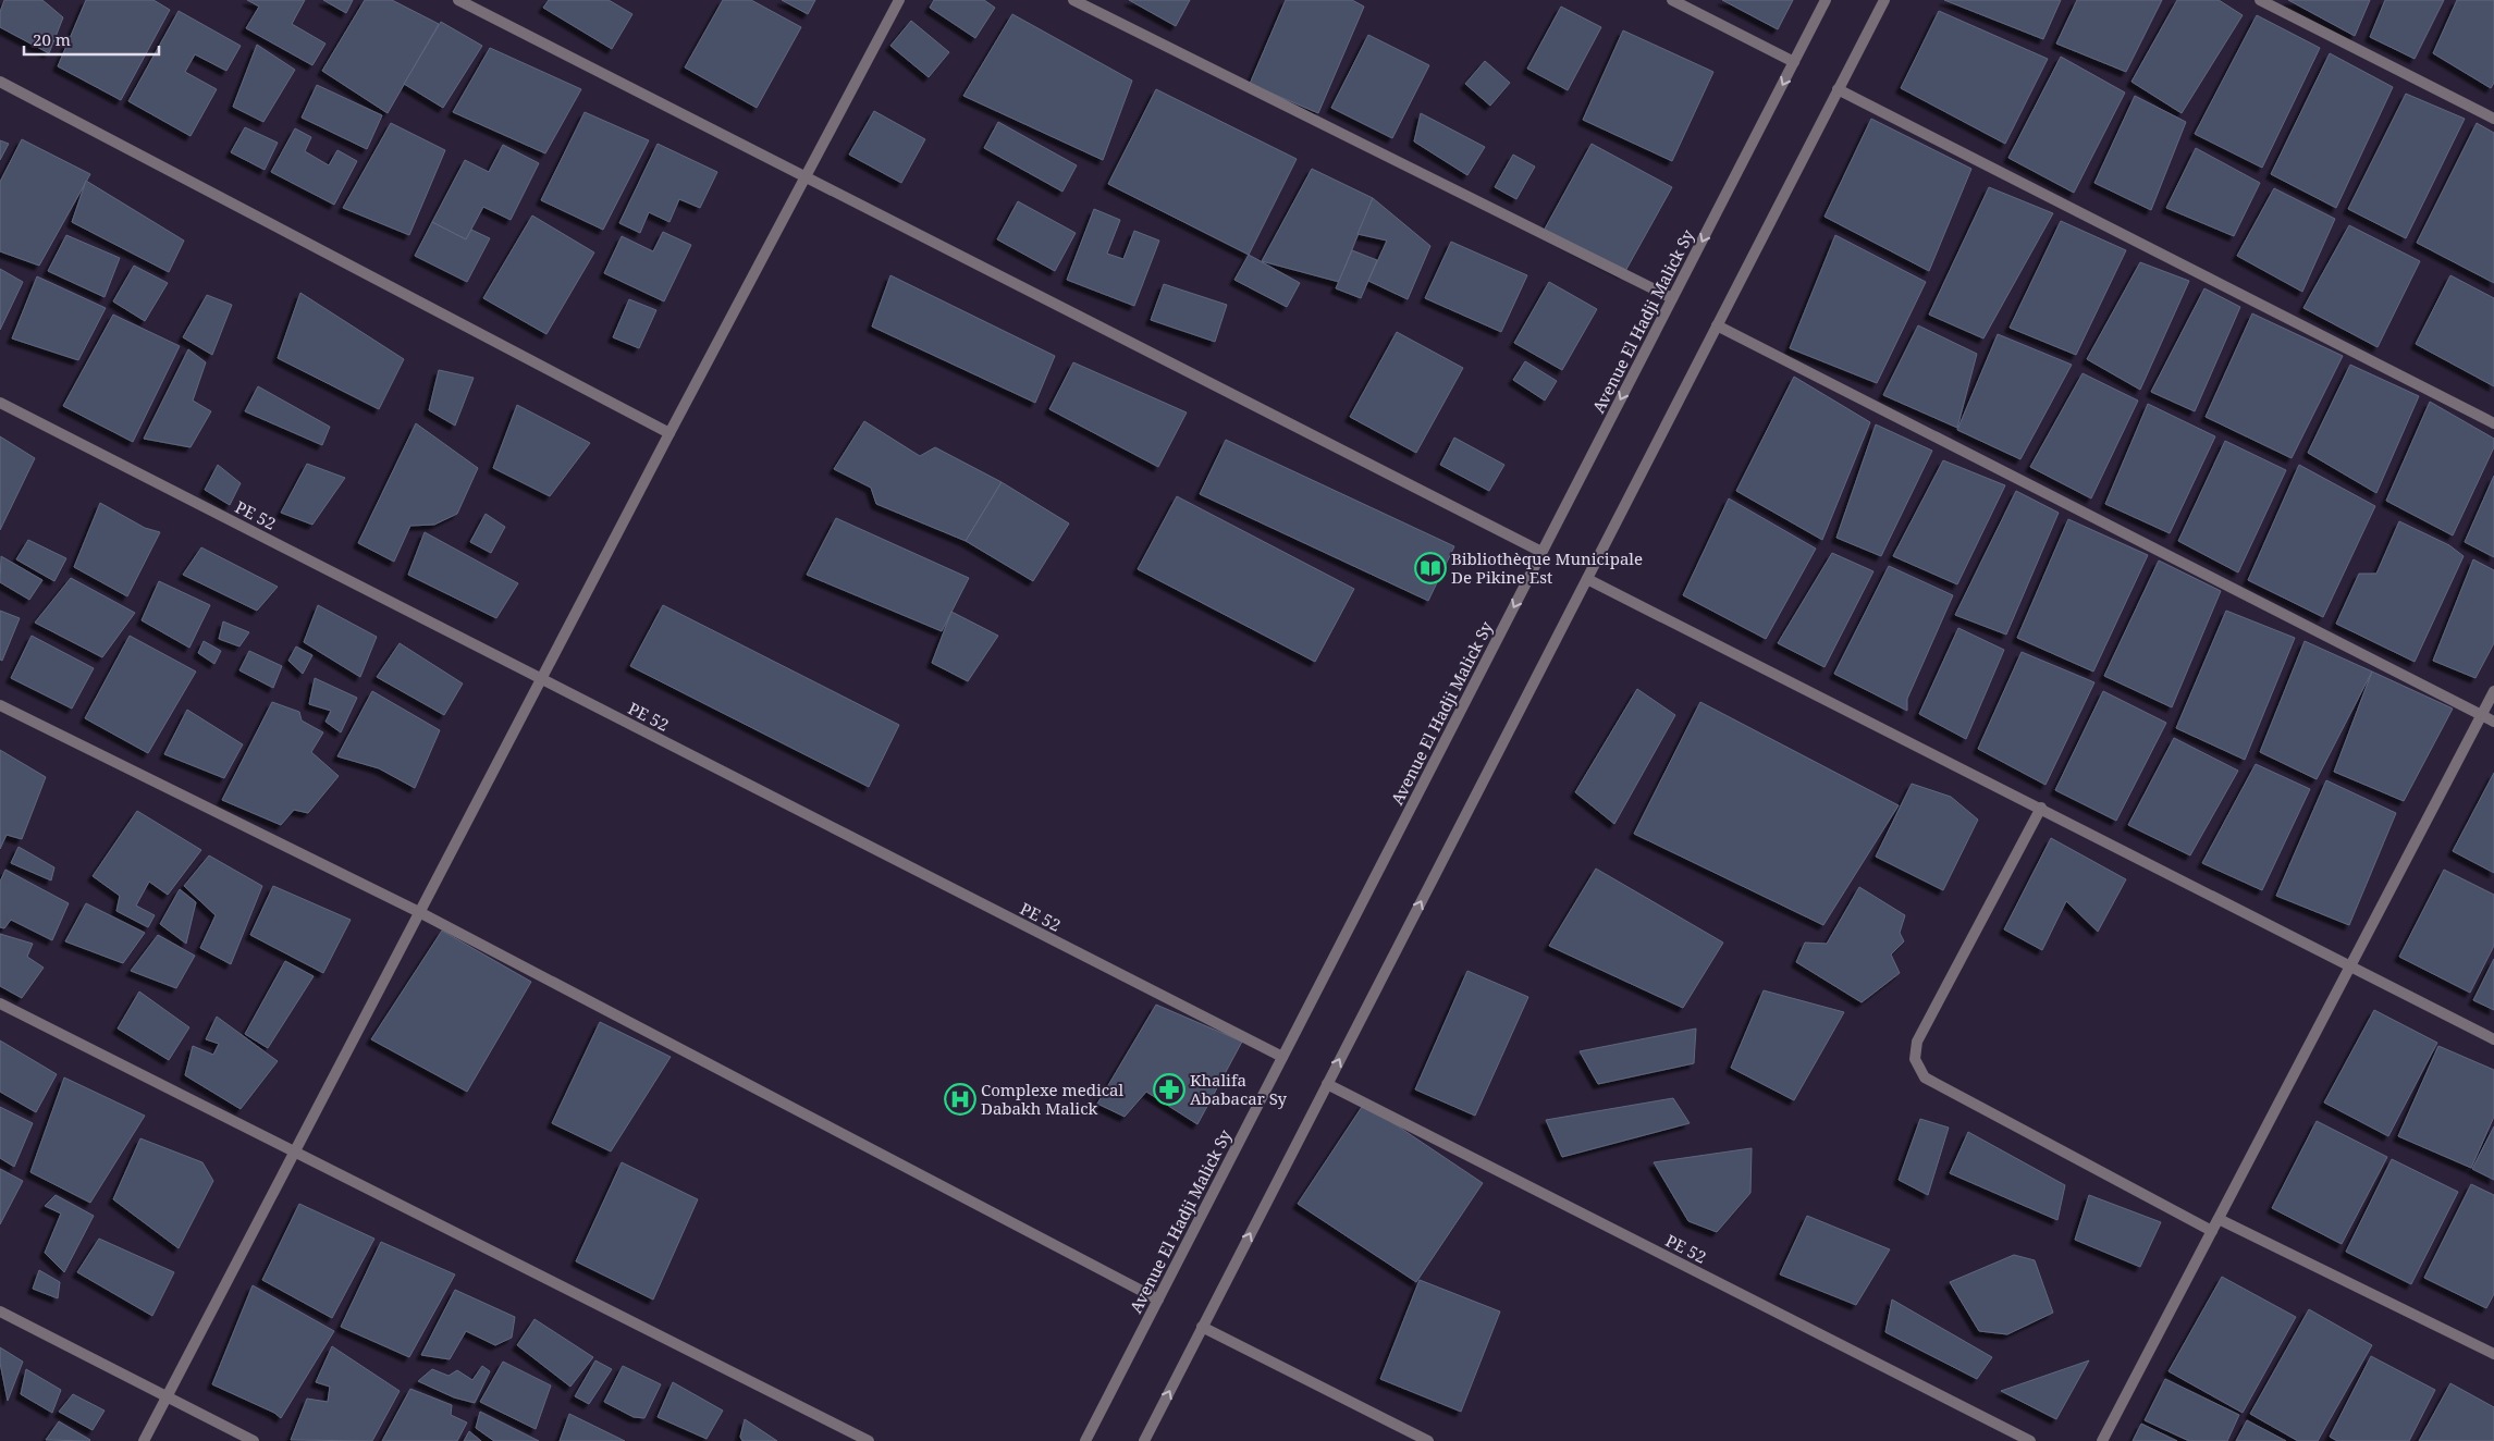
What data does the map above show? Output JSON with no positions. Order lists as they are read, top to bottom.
{
  "streets": {
    "street": ["Avenue El Hadji Malick Sy", "PE 52"]
  },
  "crossings": [
    ["Avenue El Hadji Malick Sy", "PE 52"]
  ],
  "places": {
    "library": ["Bibliothèque Municipale De Pikine Est"],
    "pharmacy": ["Khalifa Ababacar Sy"],
    "hospital": ["Complexe medical Dabakh Malick"]
  },
  "scale_bar": "20 m"
}
